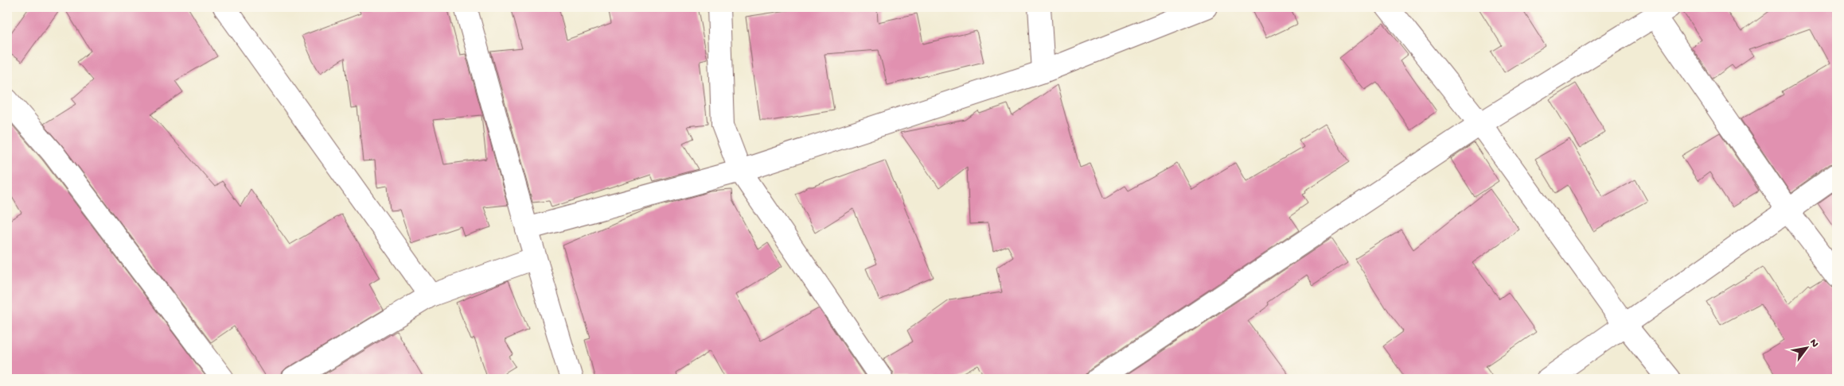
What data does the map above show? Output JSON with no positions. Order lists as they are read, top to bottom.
{
  "north": "top right"
}
